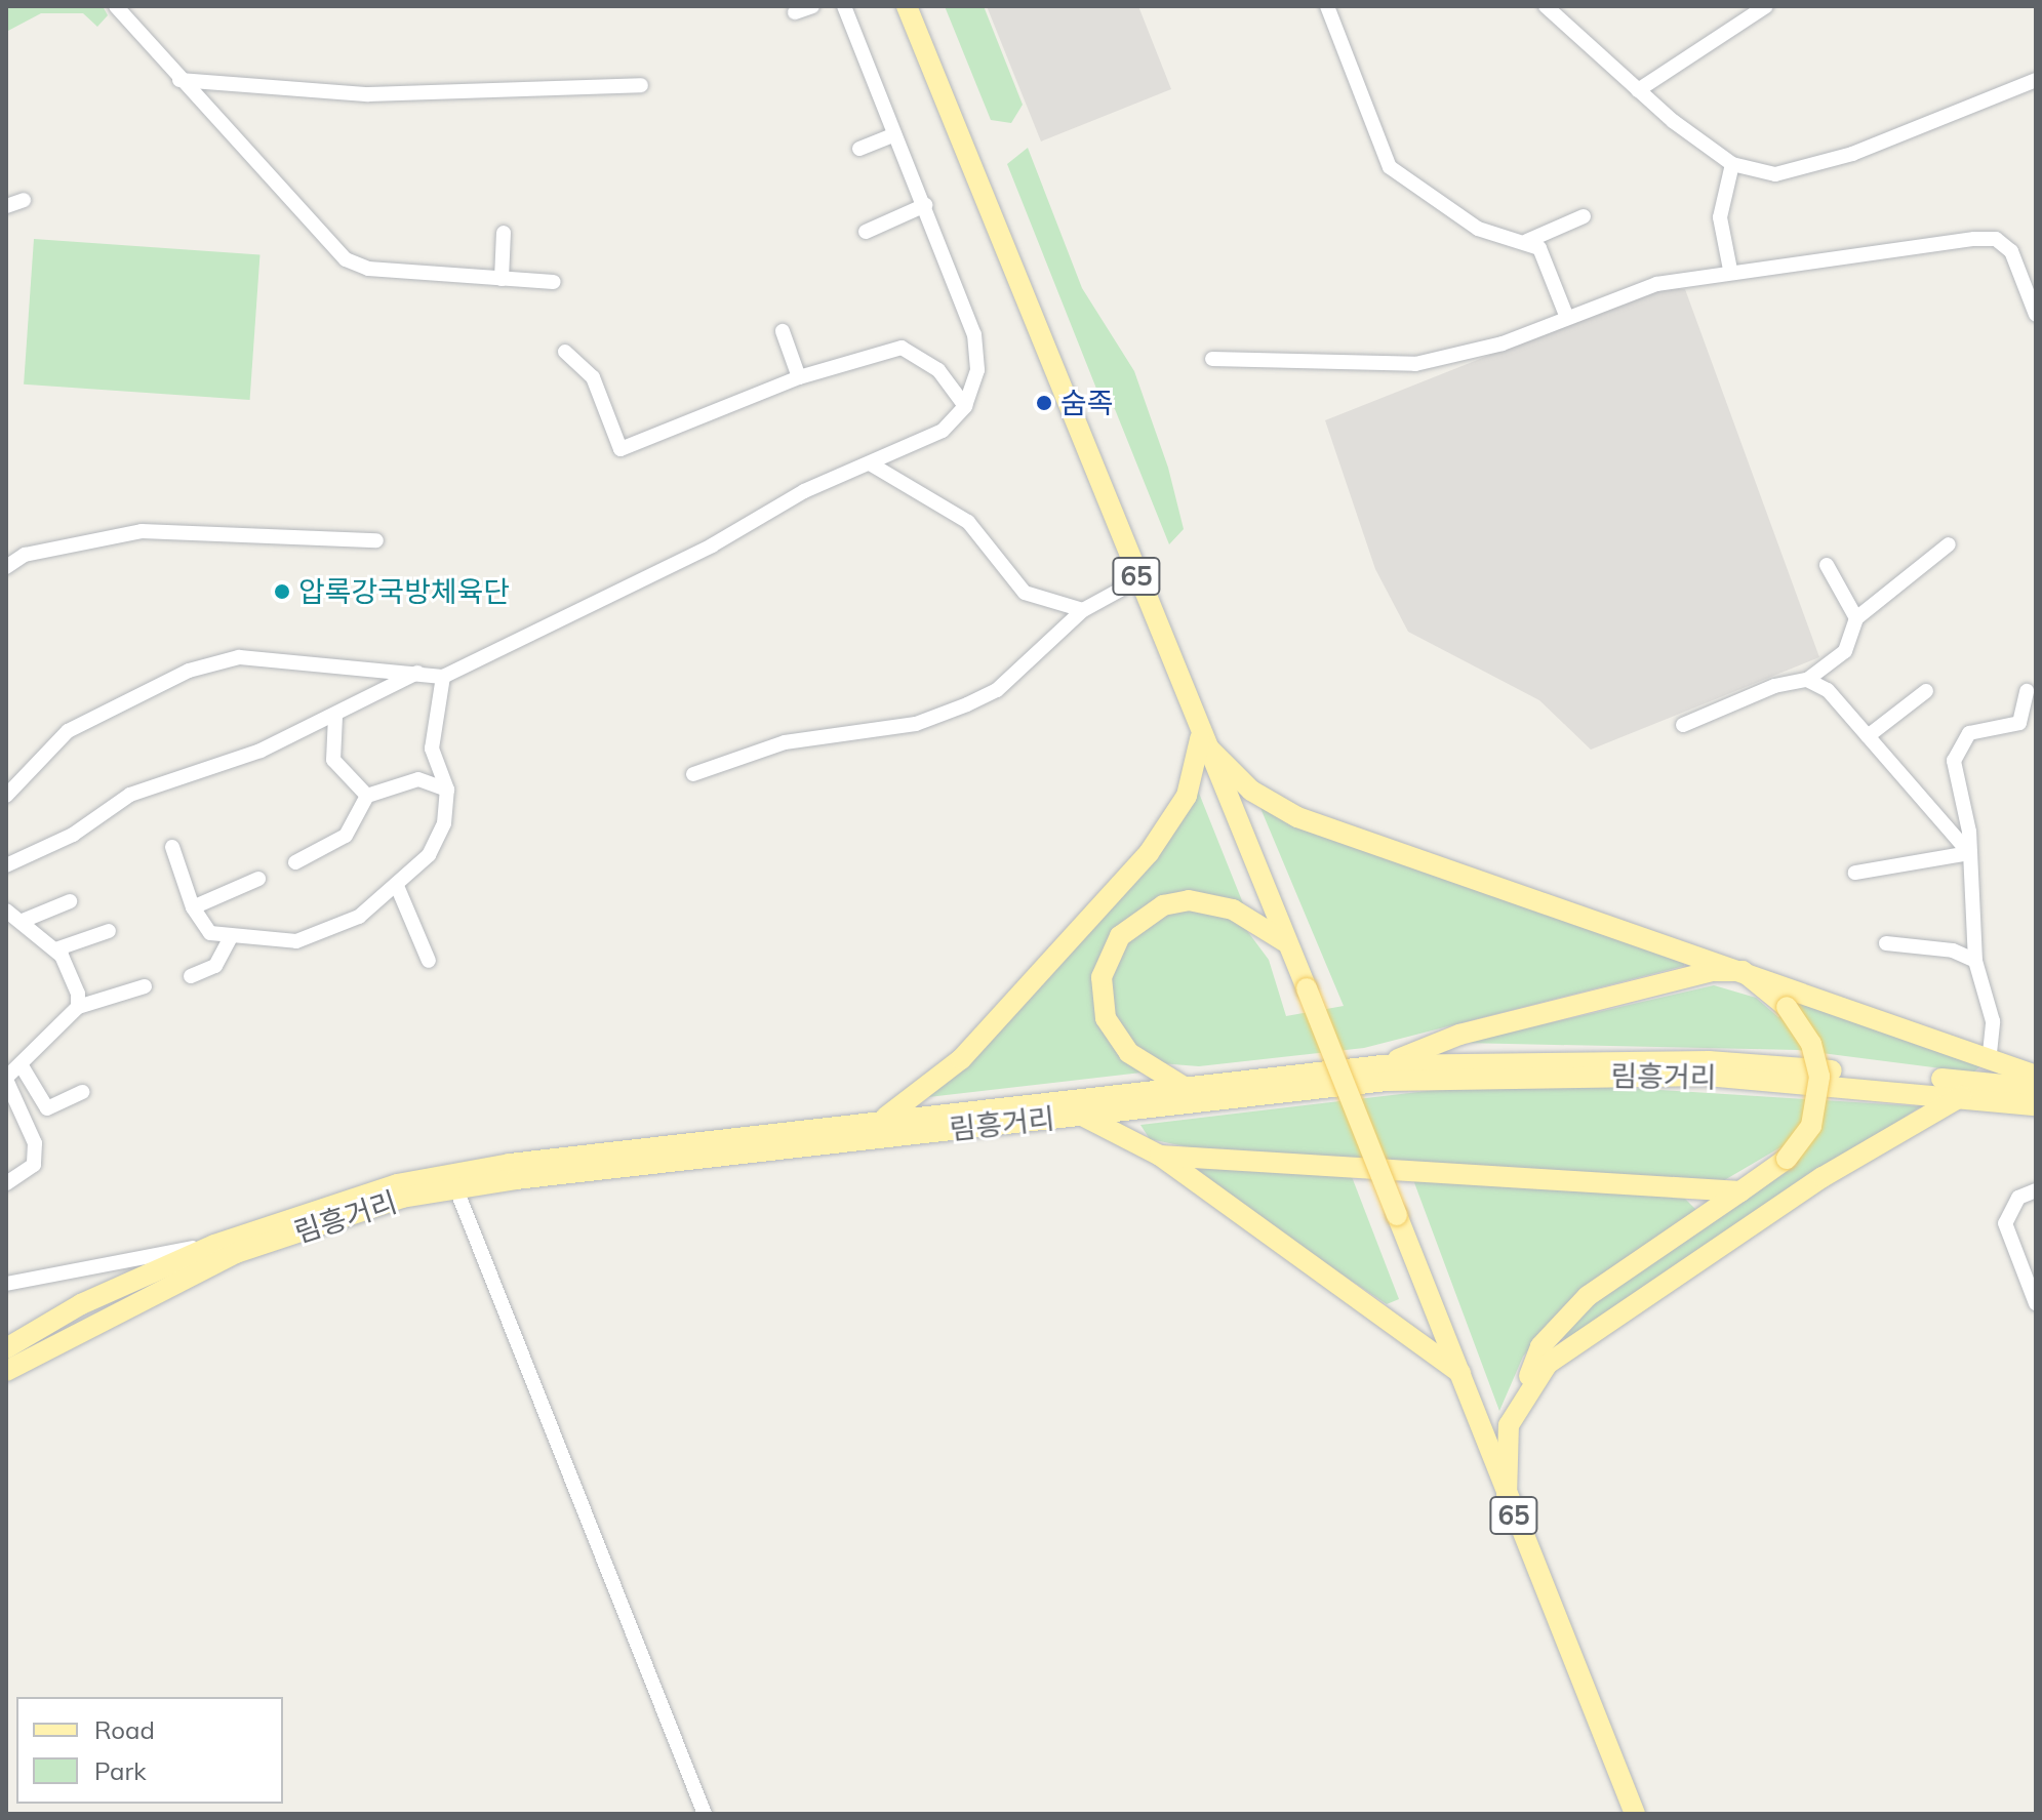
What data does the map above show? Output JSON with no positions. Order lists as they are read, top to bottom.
{
  "streets": {
    "main road": ["65", "림흥거리"]
  },
  "places": ["숨족", "압록강국방체육단"],
  "legend": ["Road", "Park"]
}
